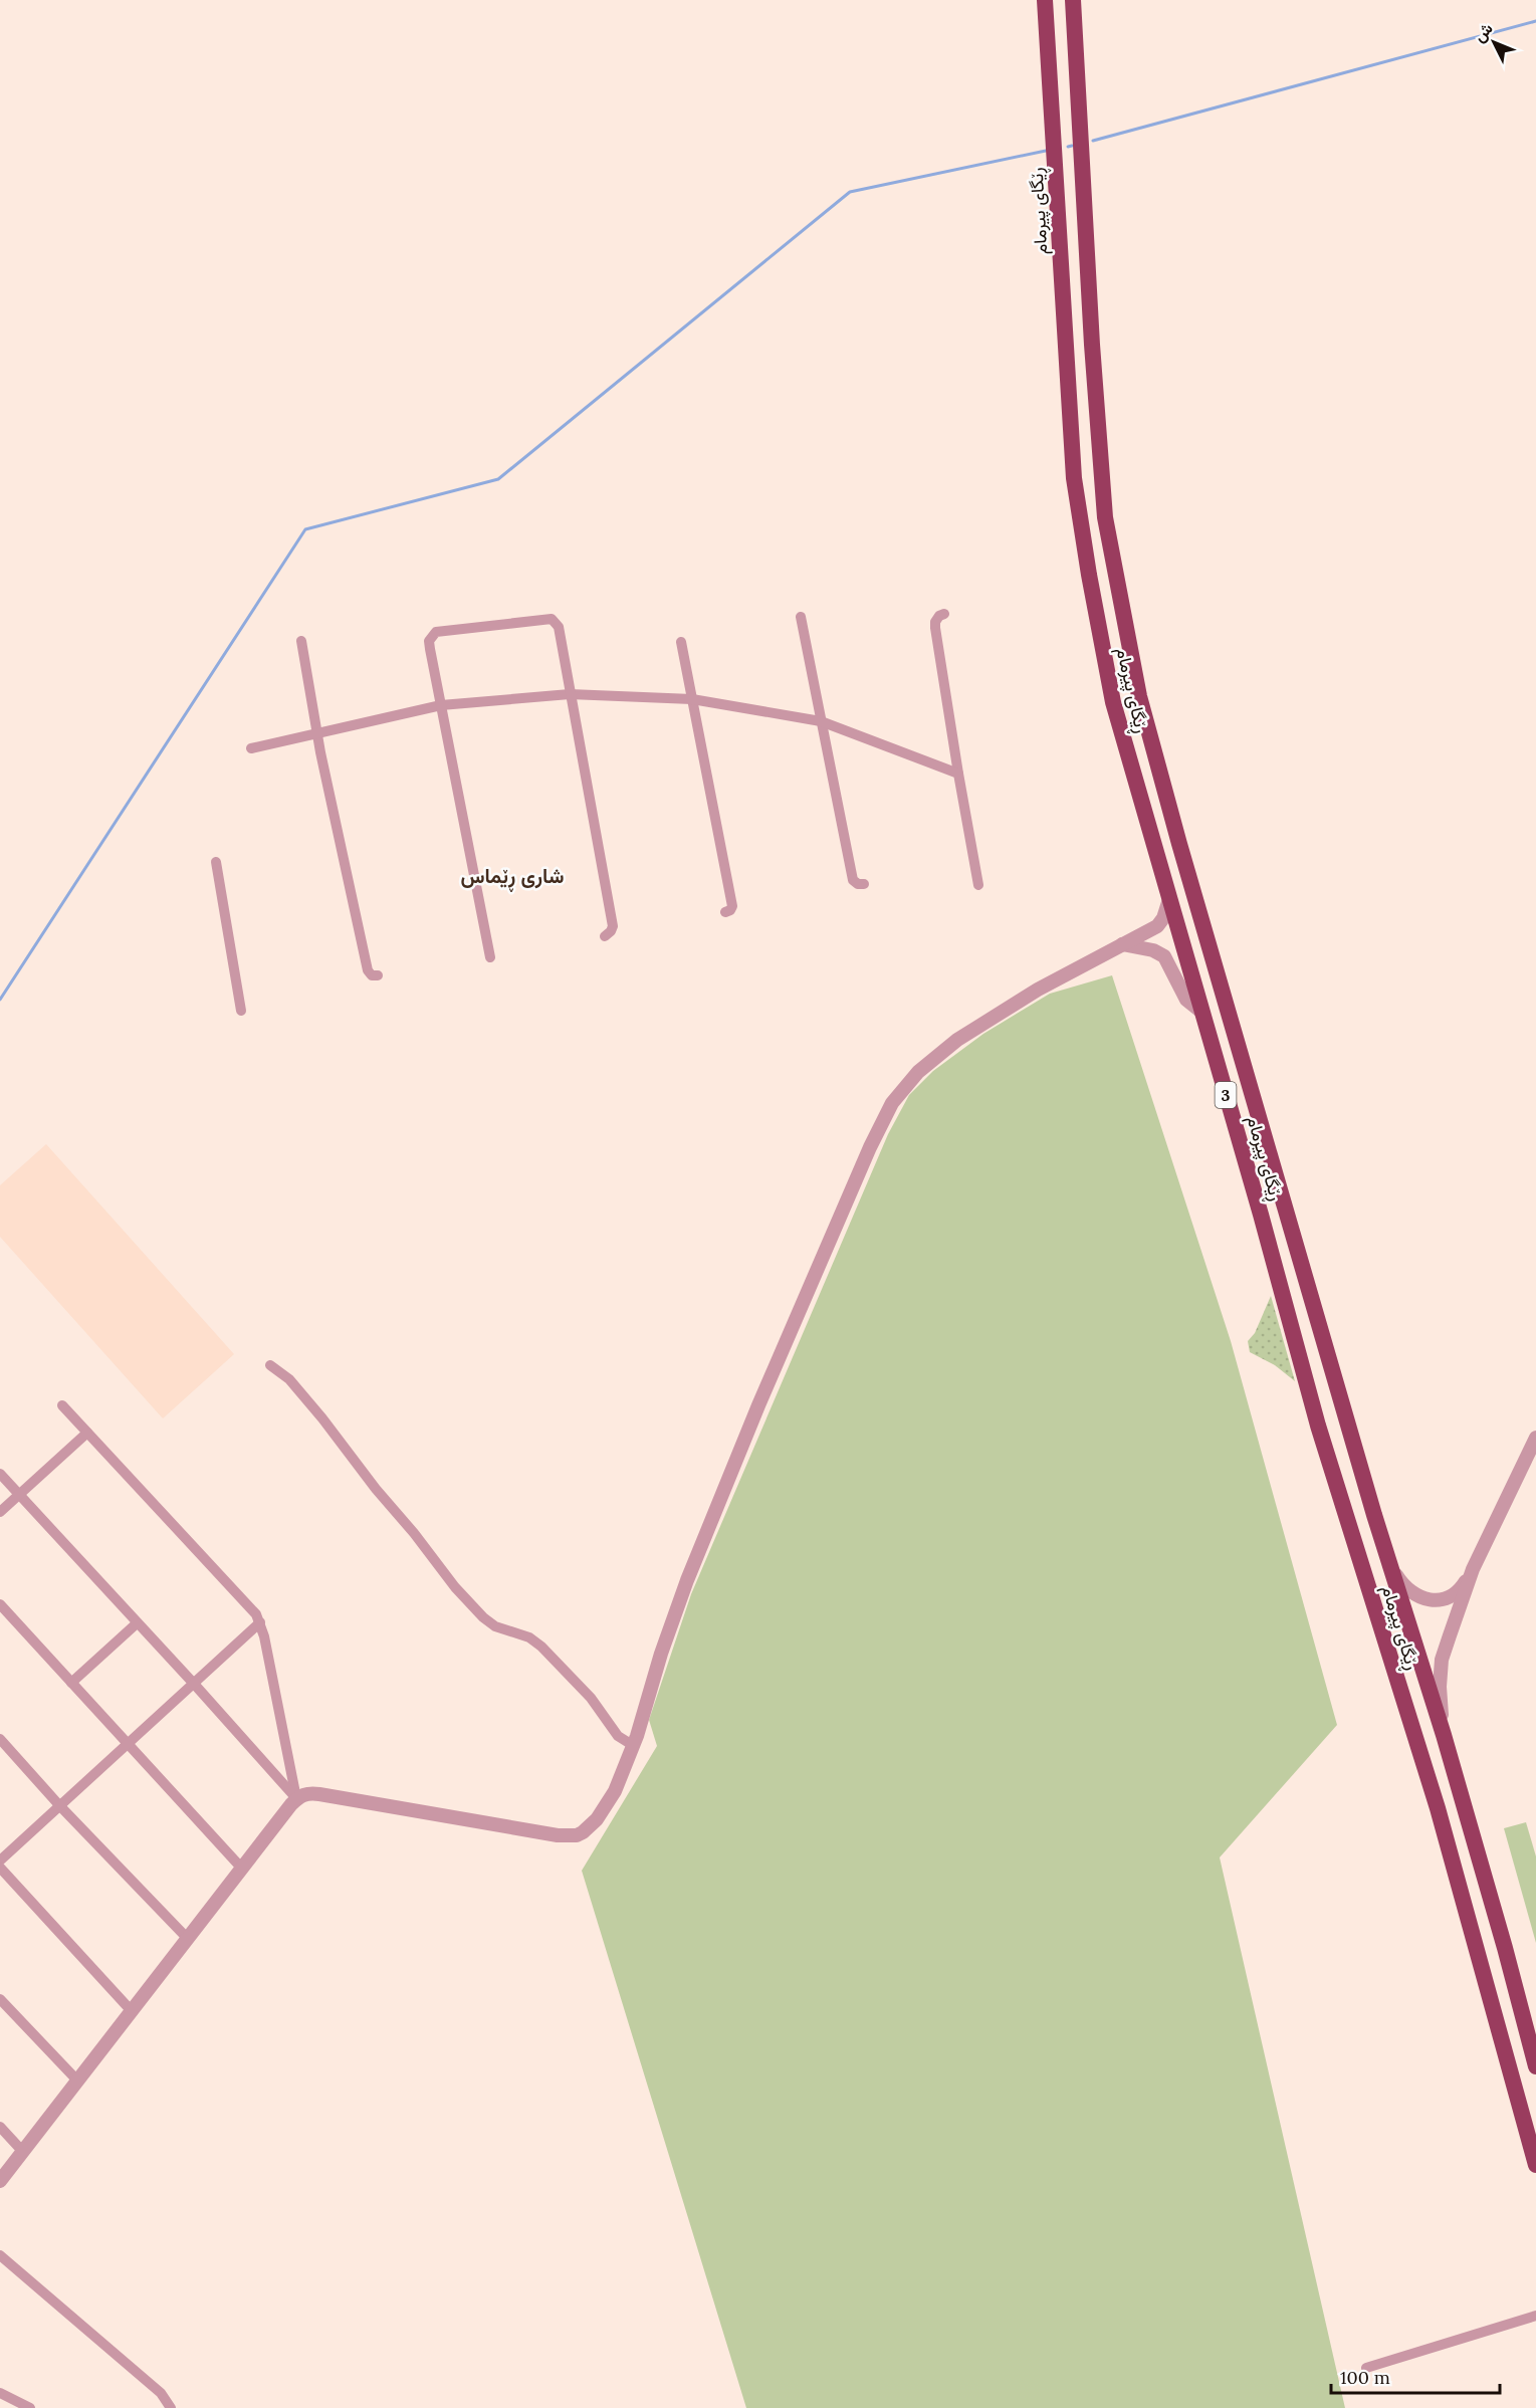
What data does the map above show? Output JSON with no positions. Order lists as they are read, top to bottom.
{
  "streets": {
    "highway": ["ڕێگای پیرمام", "3"]
  },
  "districts": ["شاری ڕێماس"],
  "scale_bar": "100 m",
  "north": "top left"
}
